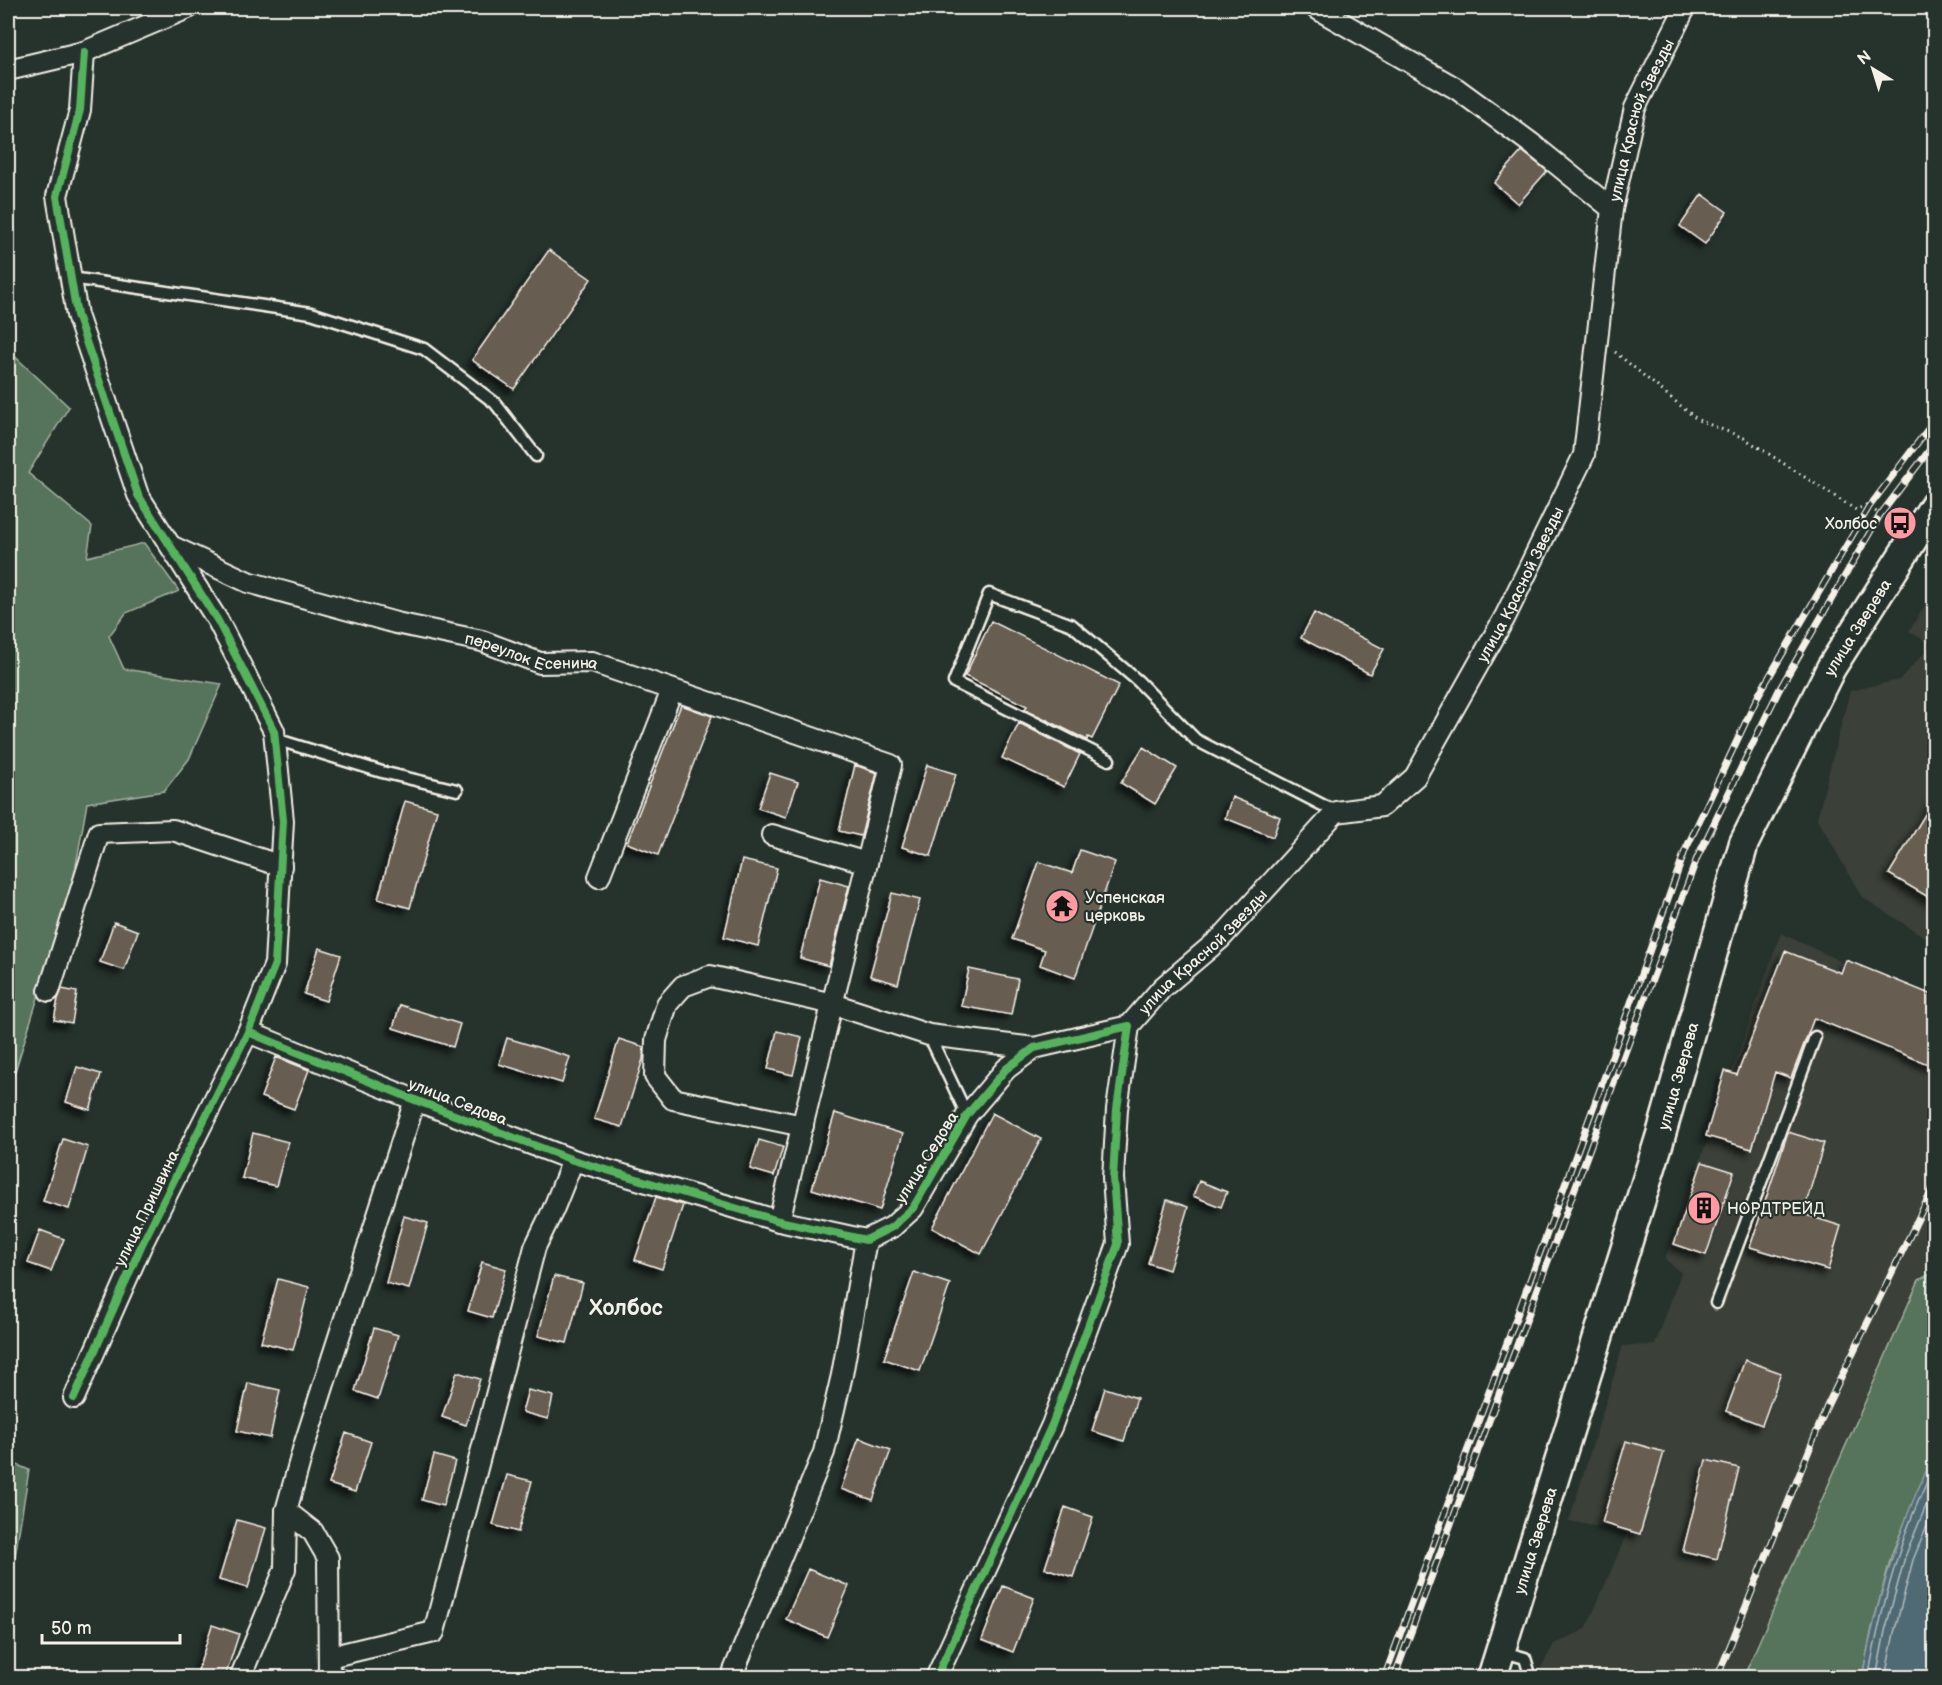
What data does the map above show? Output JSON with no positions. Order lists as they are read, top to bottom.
{
  "streets": {
    "main road": ["улица Зверева"],
    "street": [
      "улица Красной Звезды",
      "переулок Есенина",
      "улица Седова",
      "улица Пришвина"
    ]
  },
  "crossings": [
    ["улица Красной Звезды", "улица Седова"],
    ["переулок Есенина", "улица Пришвина"],
    ["улица Седова", "улица Пришвина"]
  ],
  "districts": ["Холбос"],
  "places": {
    "bus stop": ["Холбос"],
    "temple": ["Успенская церковь"],
    "building": ["НОРДТРЕЙД"]
  },
  "scale_bar": "50 m",
  "north": "top left"
}
